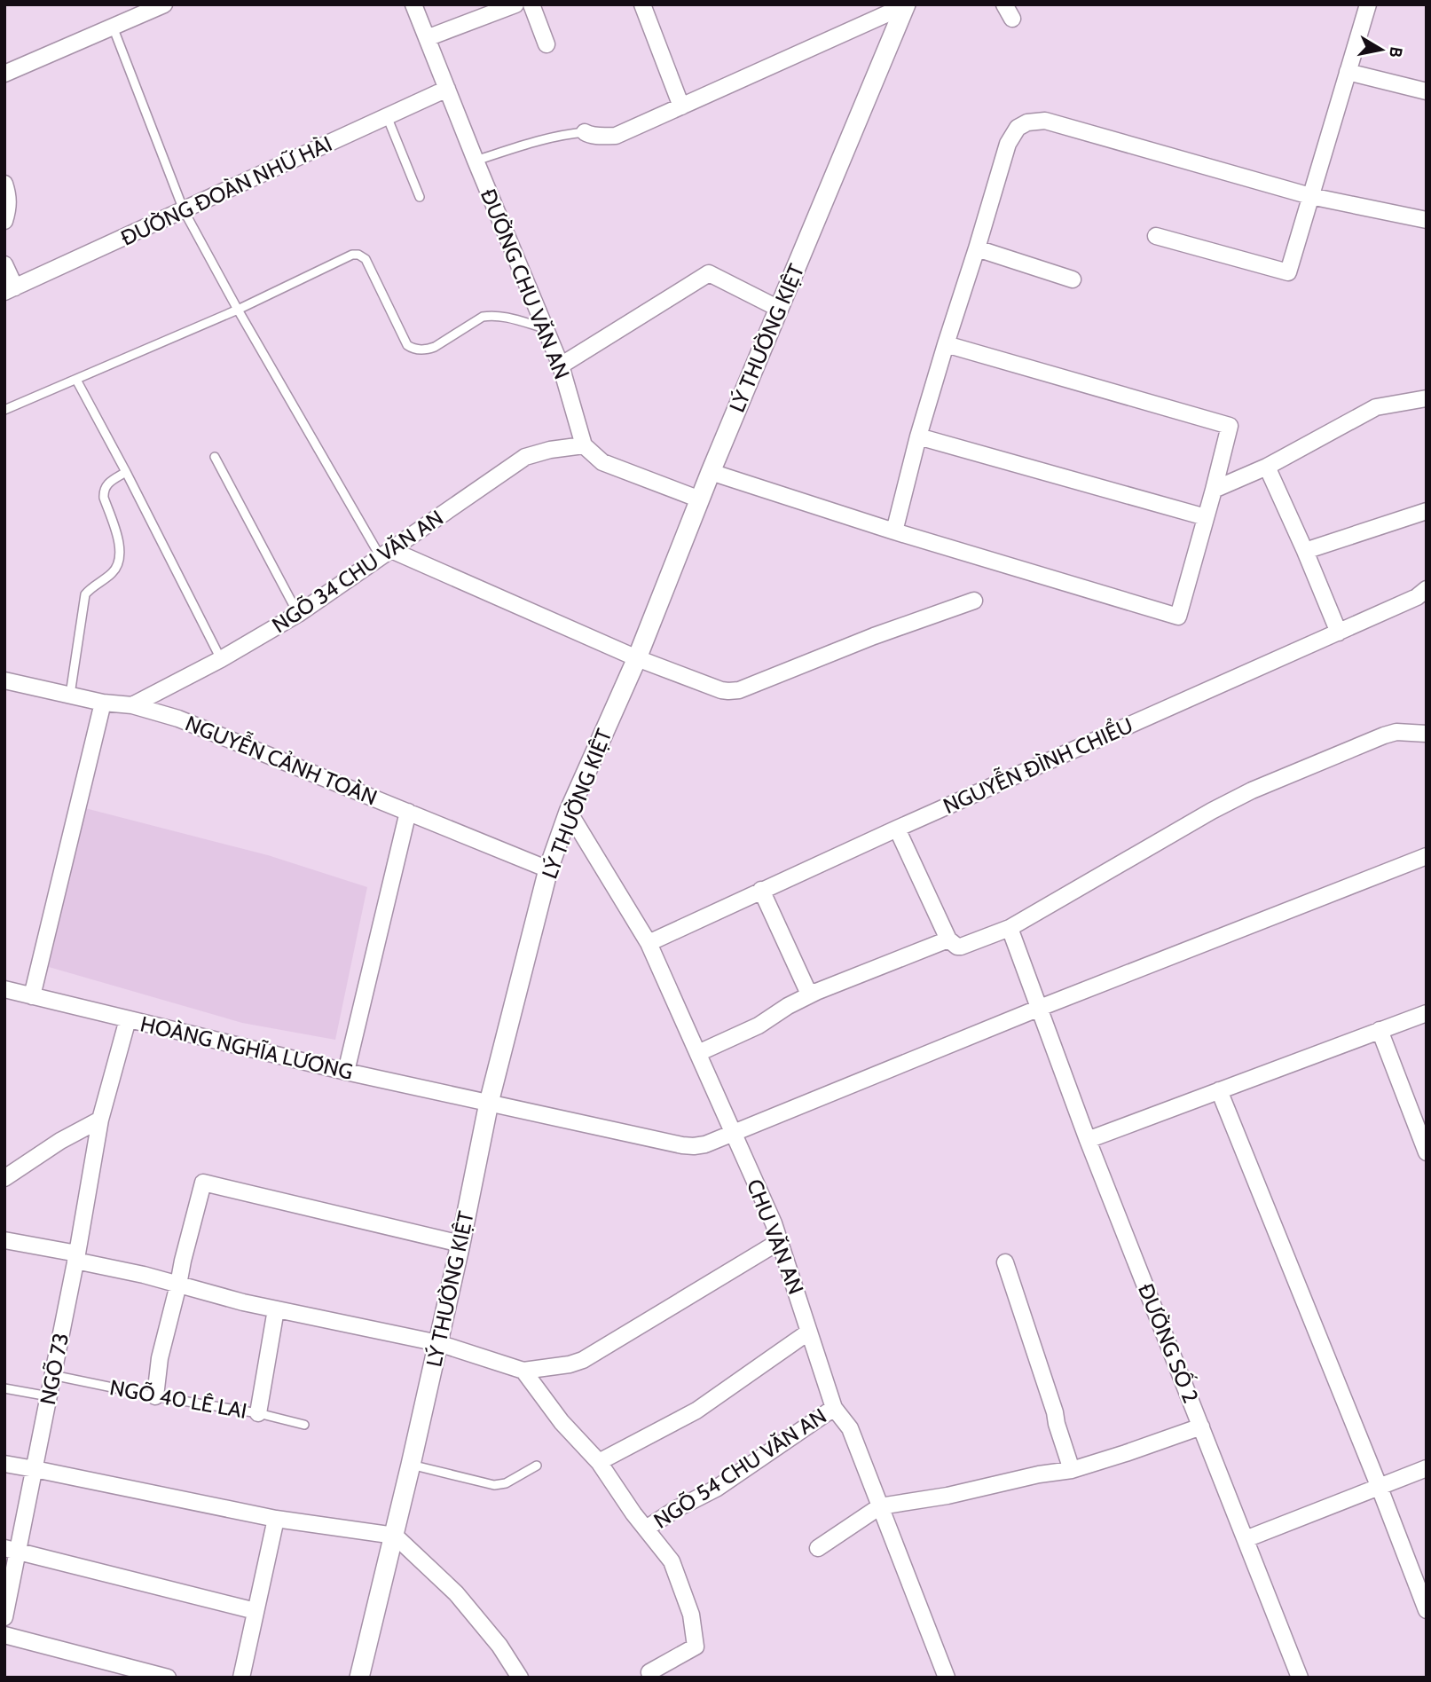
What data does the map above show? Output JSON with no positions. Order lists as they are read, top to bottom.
{
  "streets": {
    "street": [
      "ĐƯỜNG ĐOÀN NHỮ HÀI",
      "ĐƯỜNG CHU VĂN AN",
      "LÝ THƯỜNG KIỆT",
      "NGÕ 34 CHU VĂN AN",
      "NGUYỄN CẢNH TOÀN",
      "NGUYỄN ĐÌNH CHIỂU",
      "HOÀNG NGHĨA LƯƠNG",
      "CHU VĂN AN",
      "ĐƯỜNG SỐ 2",
      "NGÕ 73",
      "NGÕ 54 CHU VĂN AN"
    ],
    "lane": ["NGÕ 40 LÊ LAI"]
  },
  "crossings": [
    ["ĐƯỜNG ĐOÀN NHỮ HÀI", "ĐƯỜNG CHU VĂN AN"],
    ["ĐƯỜNG CHU VĂN AN", "NGÕ 34 CHU VĂN AN"],
    ["LÝ THƯỜNG KIỆT", "NGUYỄN CẢNH TOÀN"],
    ["LÝ THƯỜNG KIỆT", "HOÀNG NGHĨA LƯƠNG"],
    ["LÝ THƯỜNG KIỆT", "CHU VĂN AN"],
    ["NGÕ 34 CHU VĂN AN", "NGUYỄN CẢNH TOÀN"],
    ["NGUYỄN ĐÌNH CHIỂU", "CHU VĂN AN"],
    ["HOÀNG NGHĨA LƯƠNG", "CHU VĂN AN"],
    ["HOÀNG NGHĨA LƯƠNG", "ĐƯỜNG SỐ 2"],
    ["HOÀNG NGHĨA LƯƠNG", "NGÕ 73"],
    ["CHU VĂN AN", "NGÕ 54 CHU VĂN AN"],
    ["NGÕ 73", "NGÕ 40 LÊ LAI"]
  ],
  "north": "right"
}
